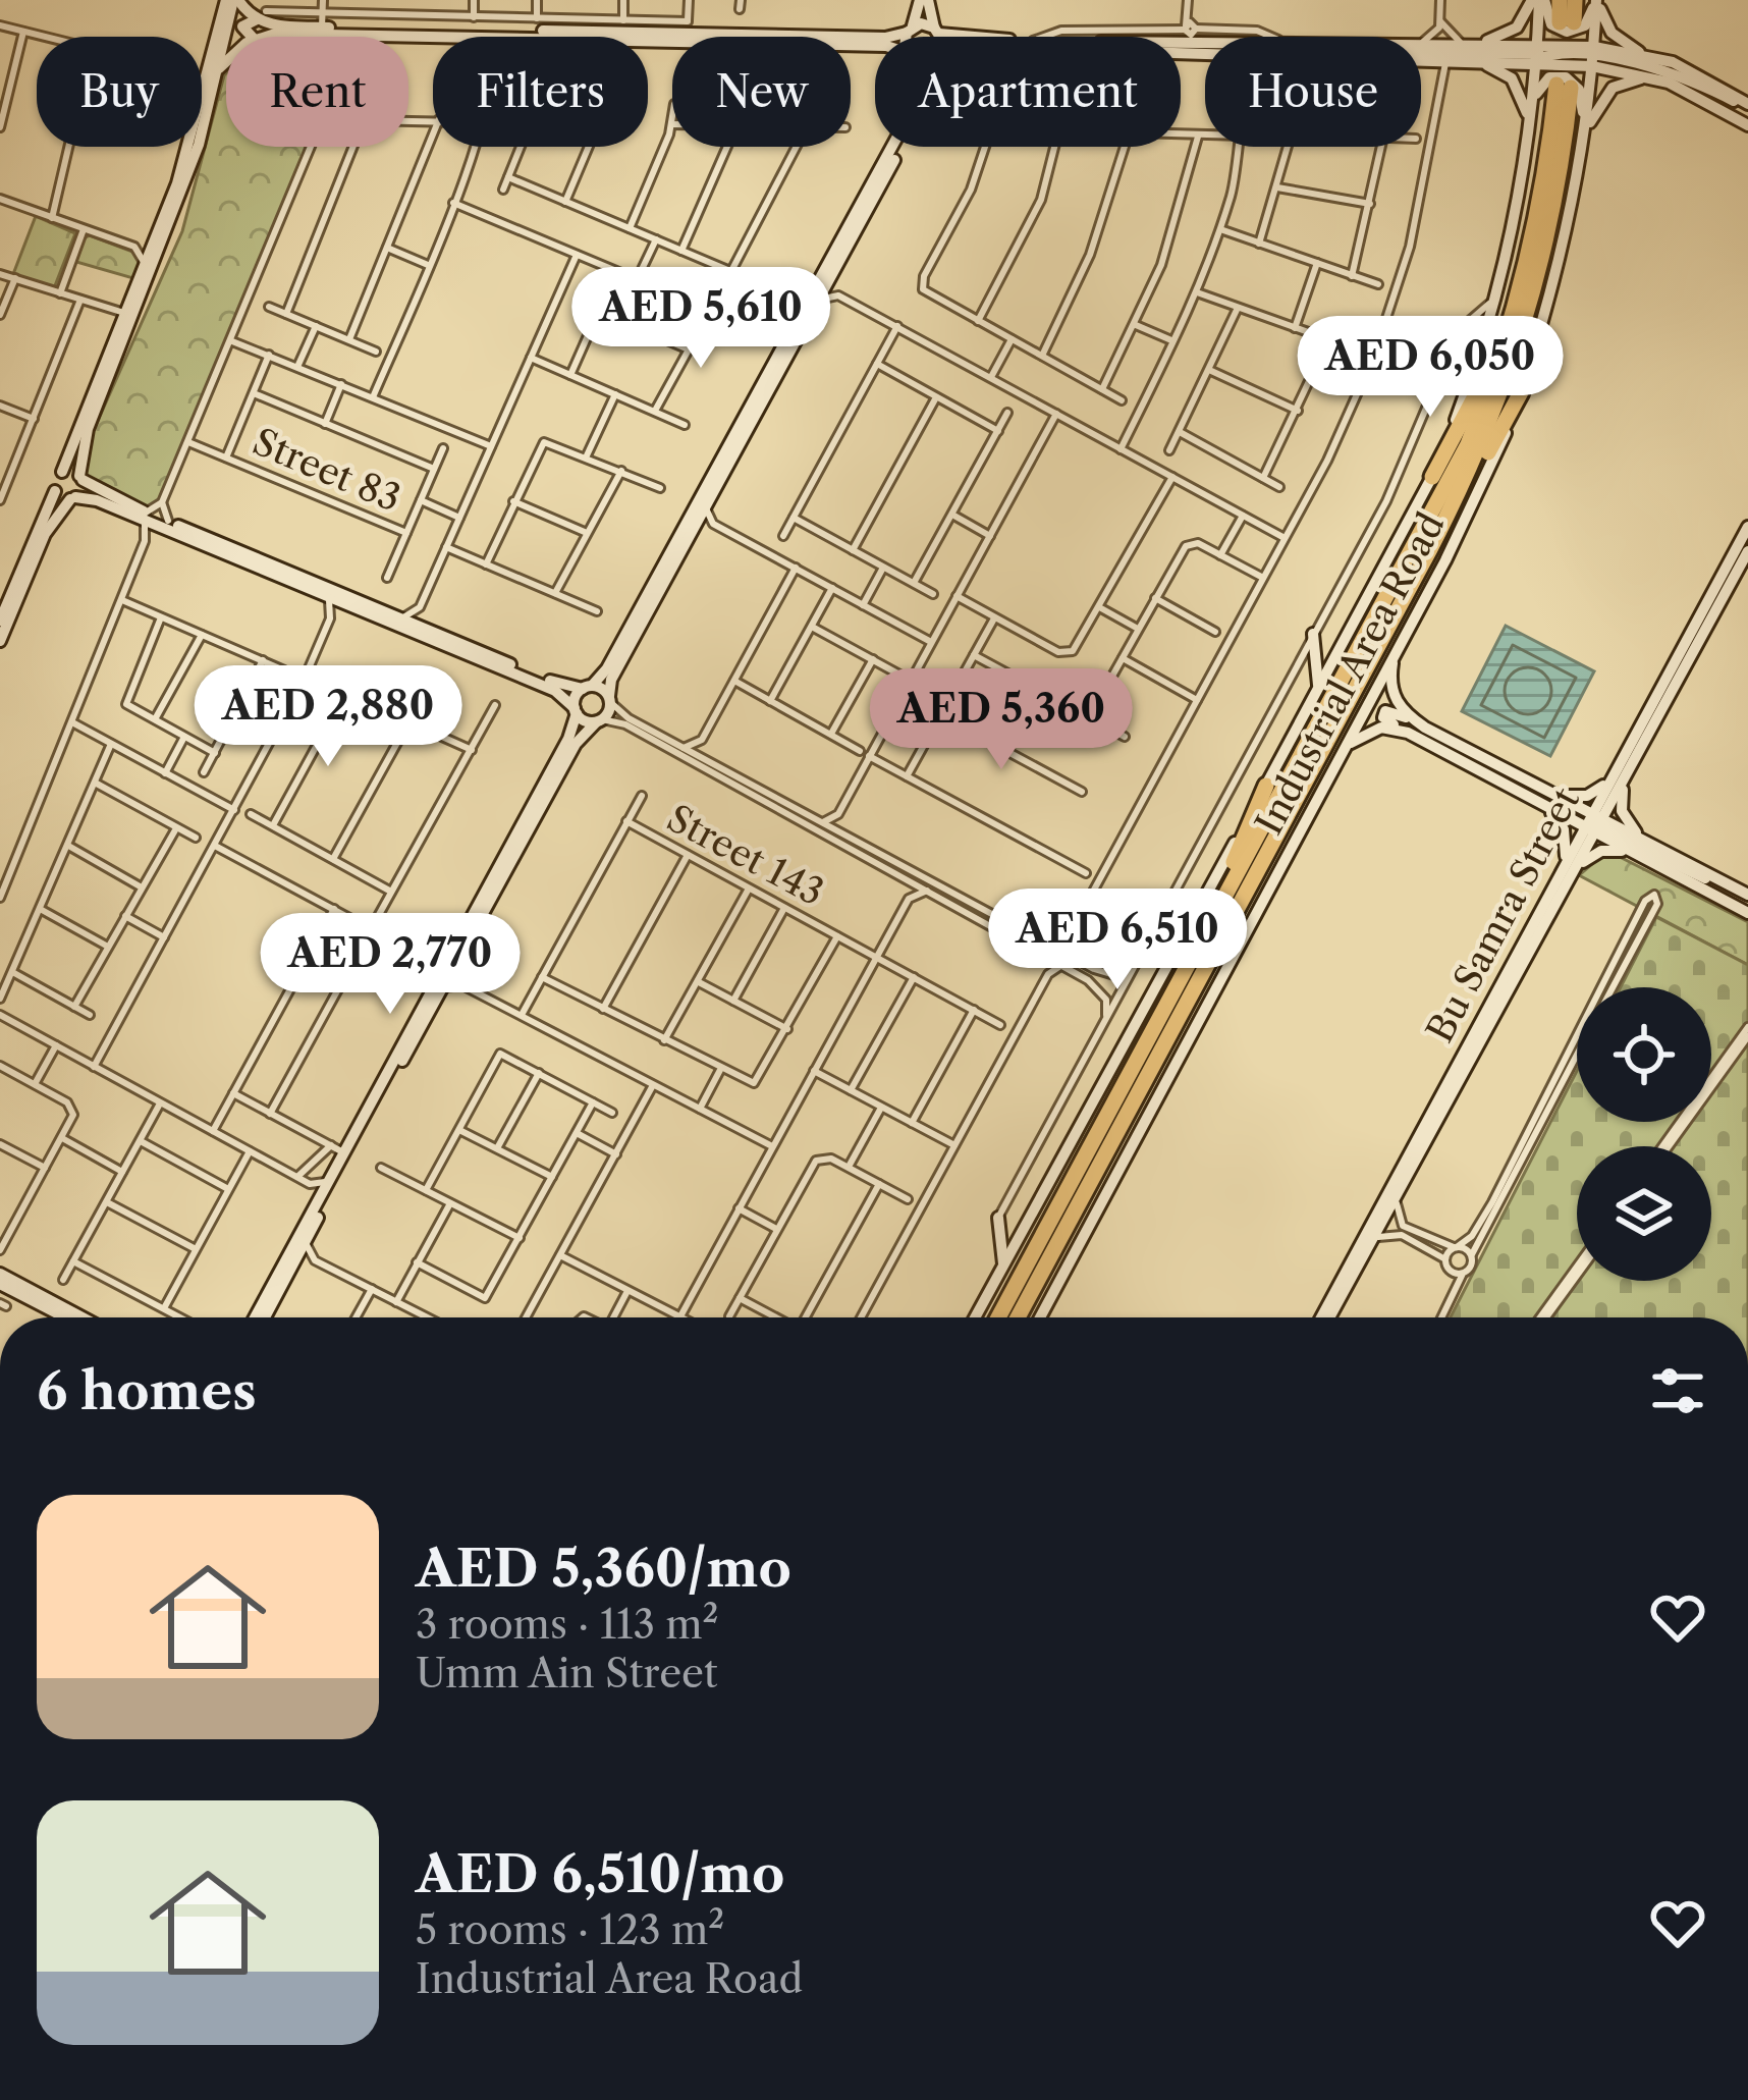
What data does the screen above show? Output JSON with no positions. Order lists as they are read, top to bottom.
{
  "streets": {
    "highway": ["Industrial Area Road"],
    "street": ["Street 83", "Street 143", "Bu Samra Street"]
  },
  "page": {
    "chip": [
      "Buy",
      "Rent",
      "Filters",
      "New",
      "Apartment",
      "House"
    ],
    "price": [
      "AED 5,610",
      "AED 6,050",
      "AED 2,880",
      "AED 5,360",
      "AED 6,510",
      "AED 2,770"
    ],
    "heading": "6 homes",
    "list": [
      {
        "name": "AED 5,360/mo",
        "note": "3 rooms · 113 m² · Umm Ain Street"
      },
      {
        "name": "AED 6,510/mo",
        "note": "5 rooms · 123 m² · Industrial Area Road"
      }
    ]
  }
}
